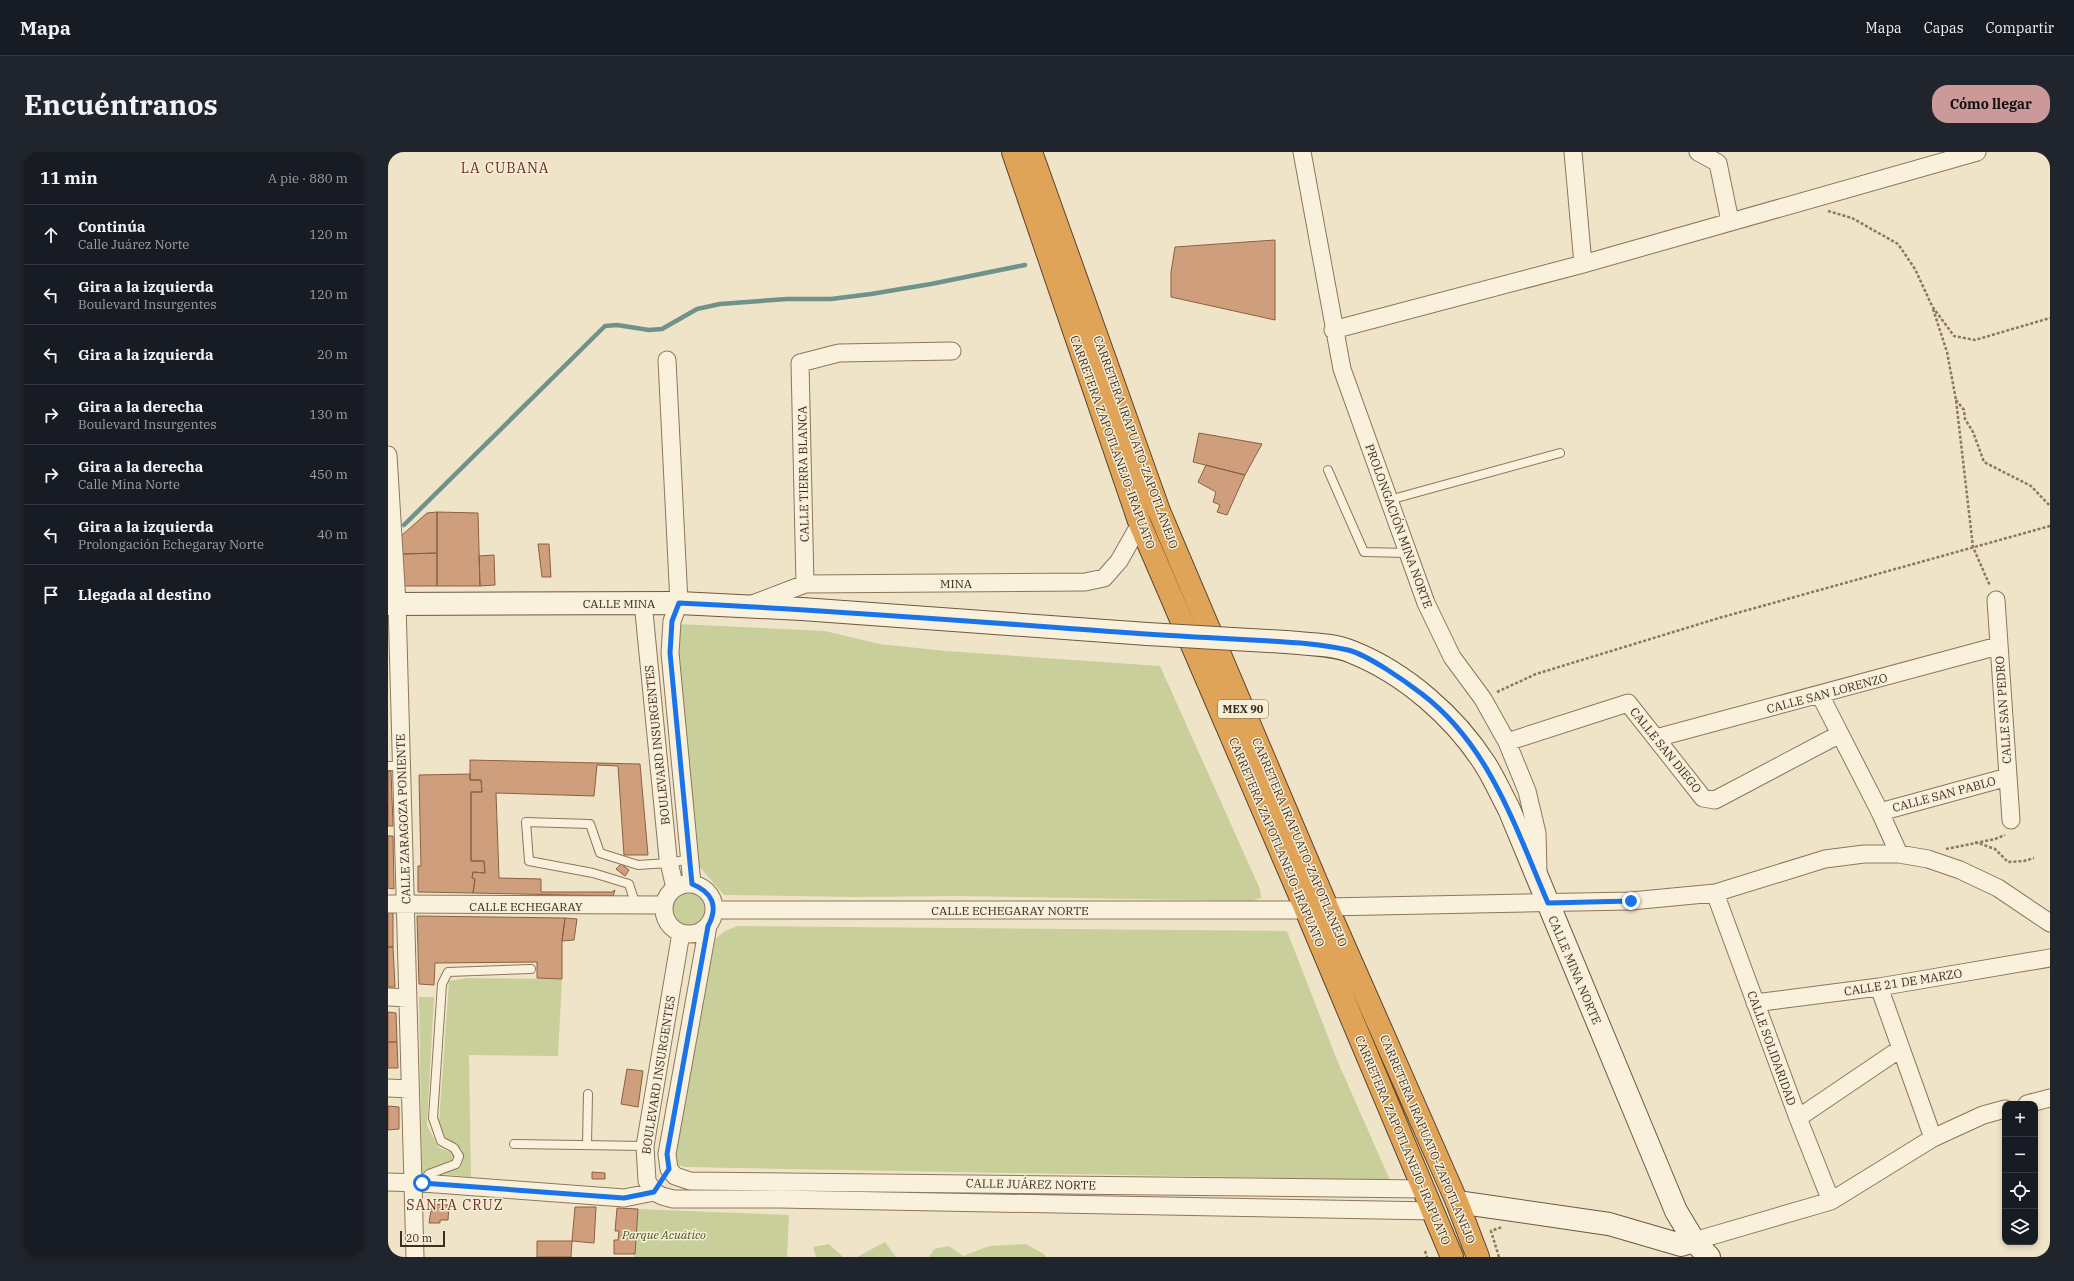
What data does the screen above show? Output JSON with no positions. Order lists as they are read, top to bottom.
{
  "streets": {
    "highway": ["CARRETERA ZAPOTLANEJO-IRAPUATO", "CARRETERA IRAPUATO-ZAPOTLANEJO", "MEX 90"],
    "street": [
      "CALLE TIERRA BLANCA",
      "PROLONGACIÓN MINA NORTE",
      "MINA",
      "CALLE MINA",
      "CALLE SAN LORENZO",
      "CALLE SAN PEDRO",
      "BOULEVARD INSURGENTES",
      "CALLE SAN DIEGO",
      "CALLE SAN PABLO",
      "CALLE ZARAGOZA PONIENTE",
      "CALLE ECHEGARAY",
      "CALLE ECHEGARAY NORTE",
      "CALLE MINA NORTE",
      "CALLE 21 DE MARZO",
      "CALLE SOLIDARIDAD",
      "CALLE JUÁREZ NORTE"
    ]
  },
  "crossings": [
    ["CARRETERA ZAPOTLANEJO-IRAPUATO", "MINA"],
    ["CARRETERA ZAPOTLANEJO-IRAPUATO", "CALLE ECHEGARAY NORTE"],
    ["CARRETERA ZAPOTLANEJO-IRAPUATO", "CALLE JUÁREZ NORTE"],
    ["CALLE TIERRA BLANCA", "MINA"],
    ["PROLONGACIÓN MINA NORTE", "CALLE SAN DIEGO"],
    ["PROLONGACIÓN MINA NORTE", "CALLE MINA NORTE"],
    ["MINA", "CALLE MINA NORTE"],
    ["CALLE MINA", "BOULEVARD INSURGENTES"],
    ["CALLE MINA", "CALLE ZARAGOZA PONIENTE"],
    ["CALLE MINA", "CALLE MINA NORTE"],
    ["CALLE SAN LORENZO", "CALLE SAN PEDRO"],
    ["CALLE SAN LORENZO", "CALLE SAN DIEGO"],
    ["CALLE SAN PEDRO", "CALLE SAN PABLO"],
    ["BOULEVARD INSURGENTES", "CALLE ECHEGARAY"],
    ["BOULEVARD INSURGENTES", "CALLE ECHEGARAY NORTE"],
    ["BOULEVARD INSURGENTES", "CALLE MINA NORTE"],
    ["BOULEVARD INSURGENTES", "CALLE JUÁREZ NORTE"],
    ["CALLE ZARAGOZA PONIENTE", "CALLE ECHEGARAY"],
    ["CALLE ECHEGARAY", "CALLE ECHEGARAY NORTE"],
    ["CALLE 21 DE MARZO", "CALLE SOLIDARIDAD"]
  ],
  "districts": ["LA CUBANA", "SANTA CRUZ"],
  "parks": ["Parque Acuático"],
  "scale_bar": "20 m",
  "page": {
    "header": "Mapa",
    "nav": ["Mapa", "Capas", "Compartir"],
    "buttons": "Cómo llegar",
    "title": "Encuéntranos",
    "heading": ["11 min", "A pie · 880 m"],
    "list": [
      ["Continúa", "Calle Juárez Norte", "120 m"],
      ["Gira a la izquierda", "Boulevard Insurgentes", "120 m"],
      ["Gira a la izquierda", "20 m"],
      ["Gira a la derecha", "Boulevard Insurgentes", "130 m"],
      ["Gira a la derecha", "Calle Mina Norte", "450 m"],
      ["Gira a la izquierda", "Prolongación Echegaray Norte", "40 m"],
      "Llegada al destino"
    ],
    "map_buttons": ["+", "−"],
    "scale": "20 m"
  }
}
